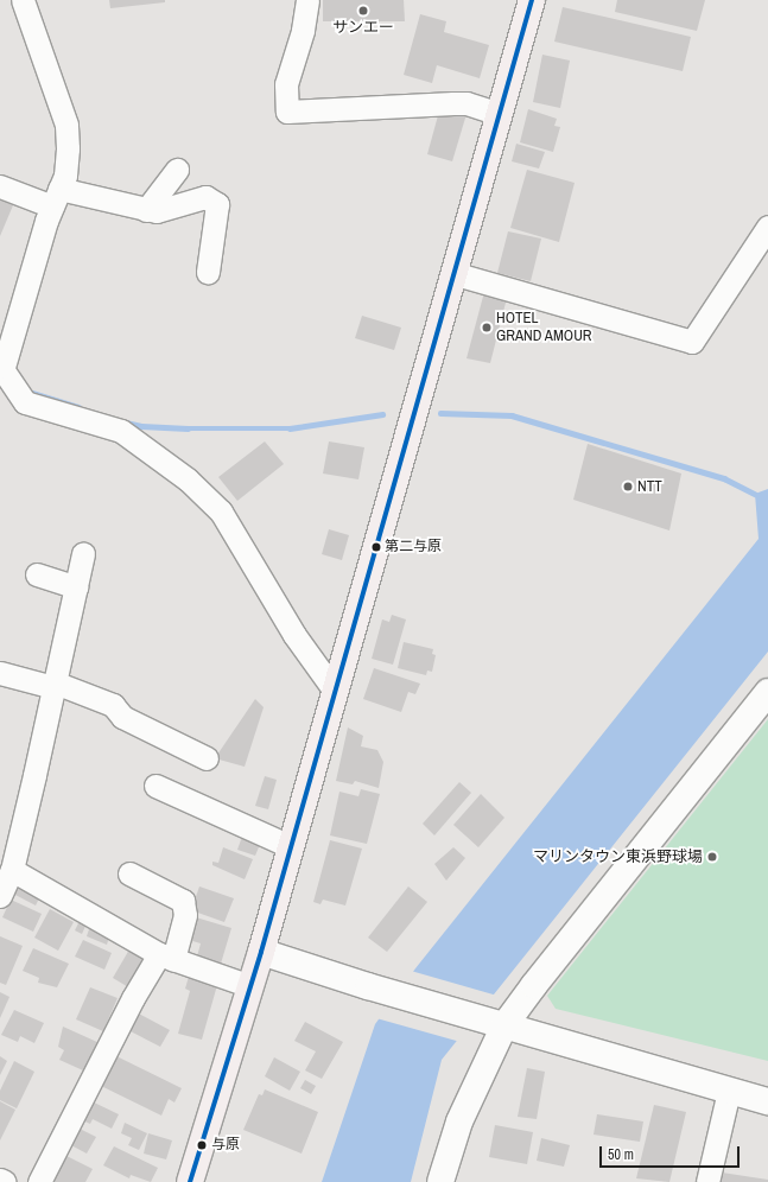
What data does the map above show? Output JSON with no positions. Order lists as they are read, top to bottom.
{
  "places": [
    "サンエー",
    "HOTEL GRAND AMOUR",
    "NTT",
    "第二与原",
    "マリンタウン東浜野球場",
    "与原"
  ],
  "scale_bar": "50 m"
}
